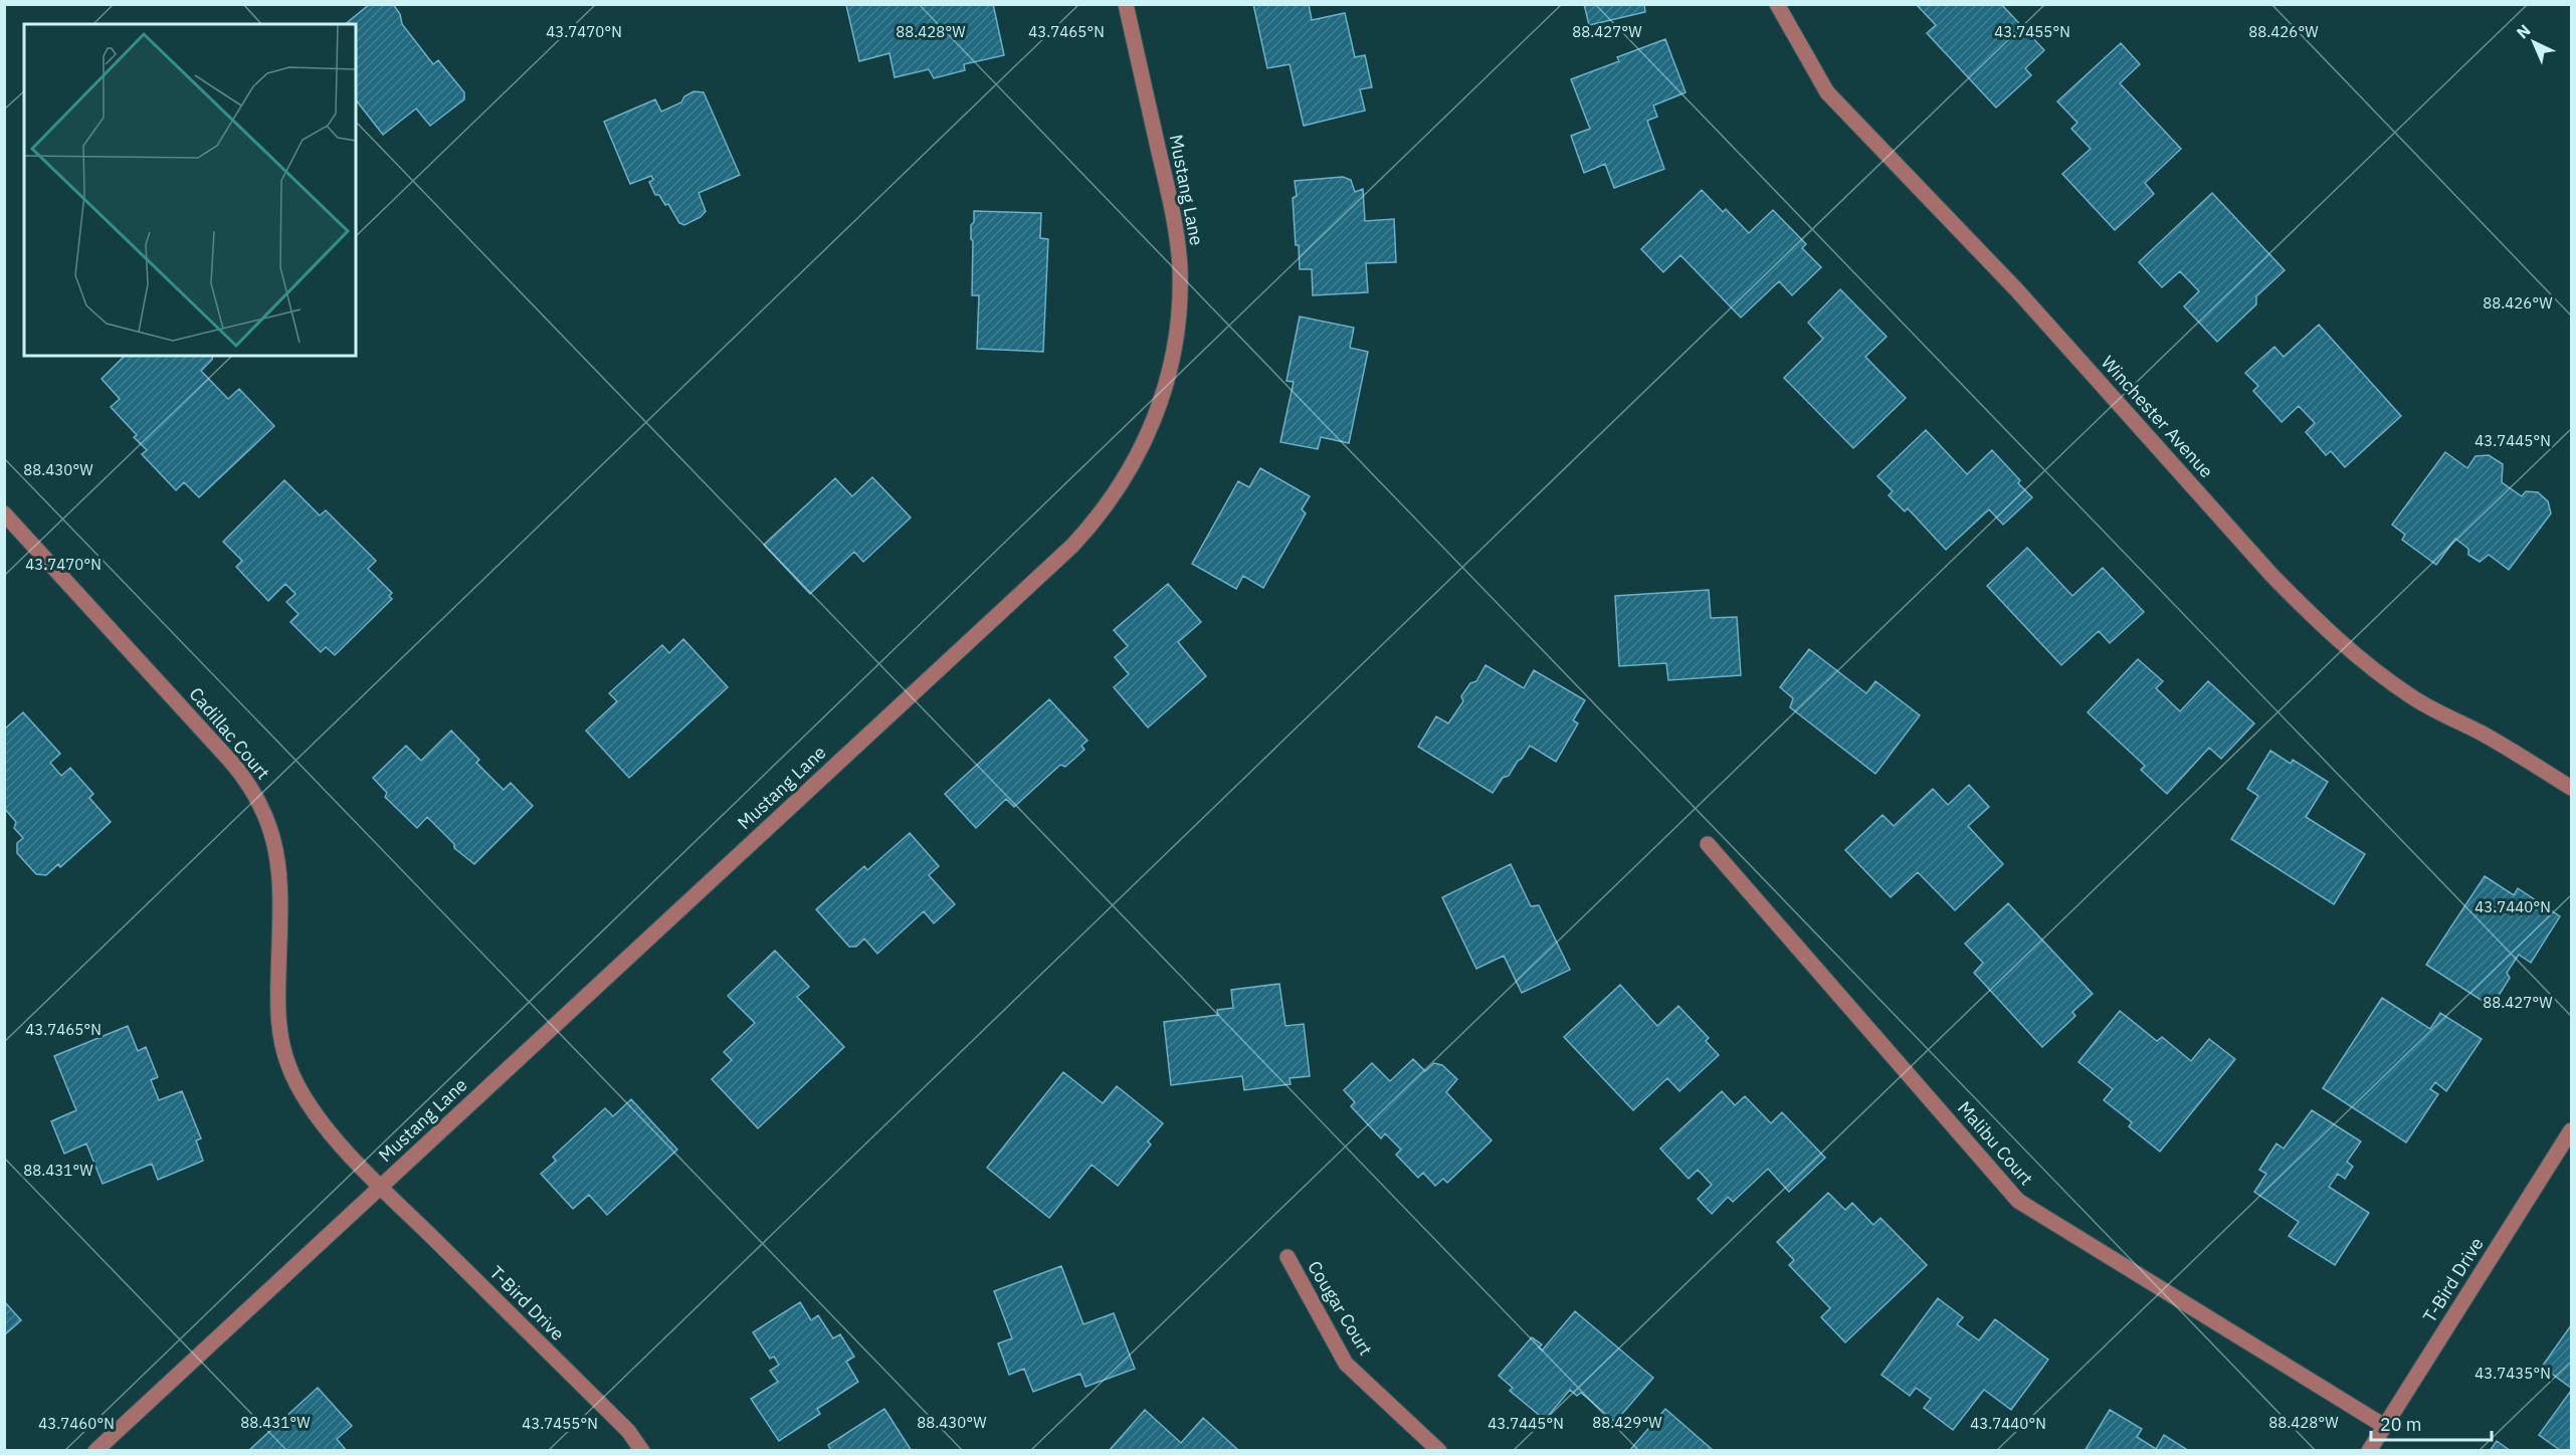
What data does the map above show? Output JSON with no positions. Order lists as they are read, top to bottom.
{
  "streets": {
    "street": [
      "Mustang Lane",
      "Winchester Avenue",
      "Cadillac Court",
      "Malibu Court",
      "T-Bird Drive",
      "Cougar Court"
    ]
  },
  "crossings": [
    ["Mustang Lane", "Cadillac Court"],
    ["Mustang Lane", "T-Bird Drive"],
    ["Cadillac Court", "T-Bird Drive"],
    ["Malibu Court", "T-Bird Drive"]
  ],
  "scale_bar": "20 m",
  "north": "top left",
  "coordinates": [
    "43.7470°N",
    "43.7465°N",
    "43.7455°N",
    "88.428°W",
    "88.427°W",
    "88.426°W",
    "43.7445°N",
    "88.430°W",
    "43.7440°N",
    "88.431°W",
    "43.7435°N",
    "88.429°W",
    "43.7460°N"
  ]
}
